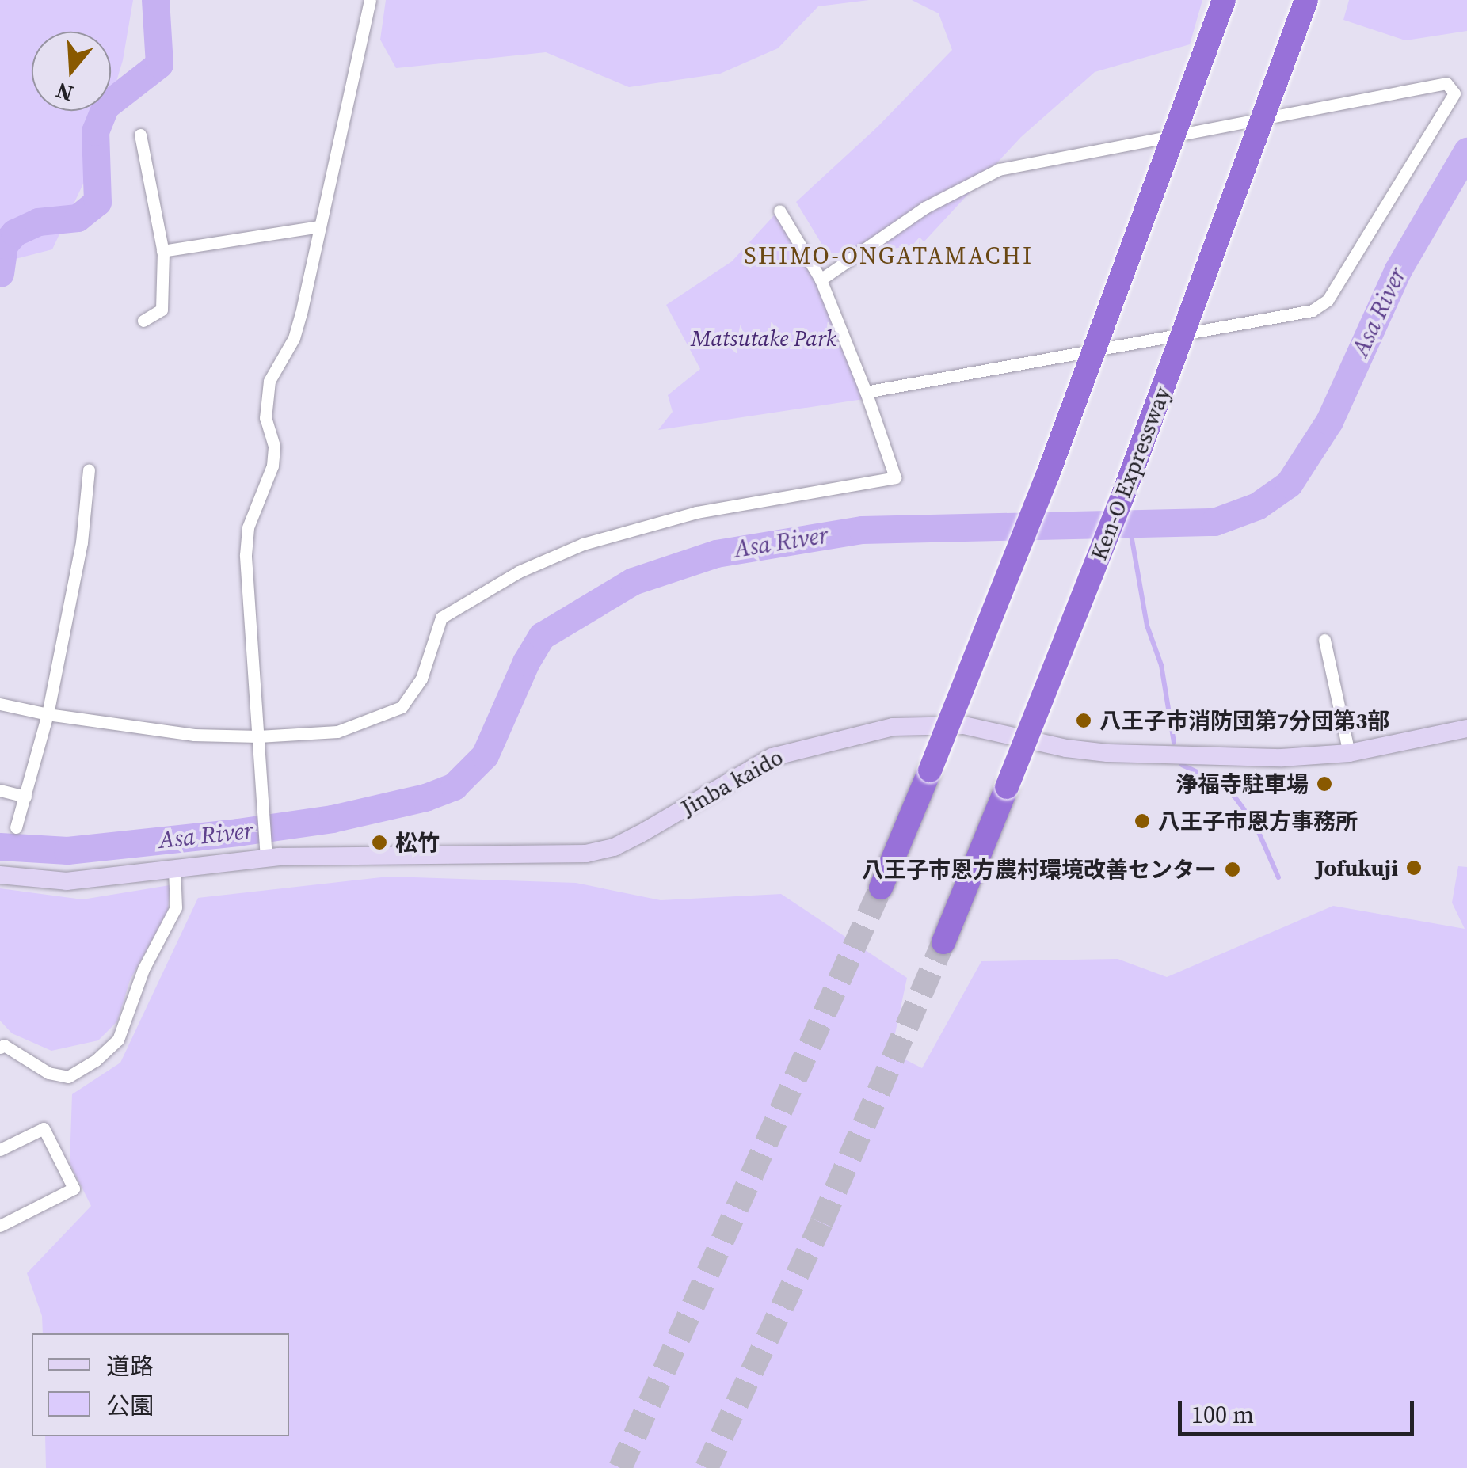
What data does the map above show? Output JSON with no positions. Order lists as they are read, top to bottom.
{
  "streets": {
    "highway": ["Ken-O Expressway"],
    "main road": ["Jinba kaido"]
  },
  "districts": ["SHIMO-ONGATAMACHI"],
  "water": ["Asa River"],
  "parks": ["Matsutake Park"],
  "places": [
    "八王子市消防団第7分団第3部",
    "浄福寺駐車場",
    "八王子市恩方事務所",
    "松竹",
    "Jofukuji",
    "八王子市恩方農村環境改善センター"
  ],
  "legend": ["道路", "公園"],
  "scale_bar": "100 m",
  "north": "bottom"
}
